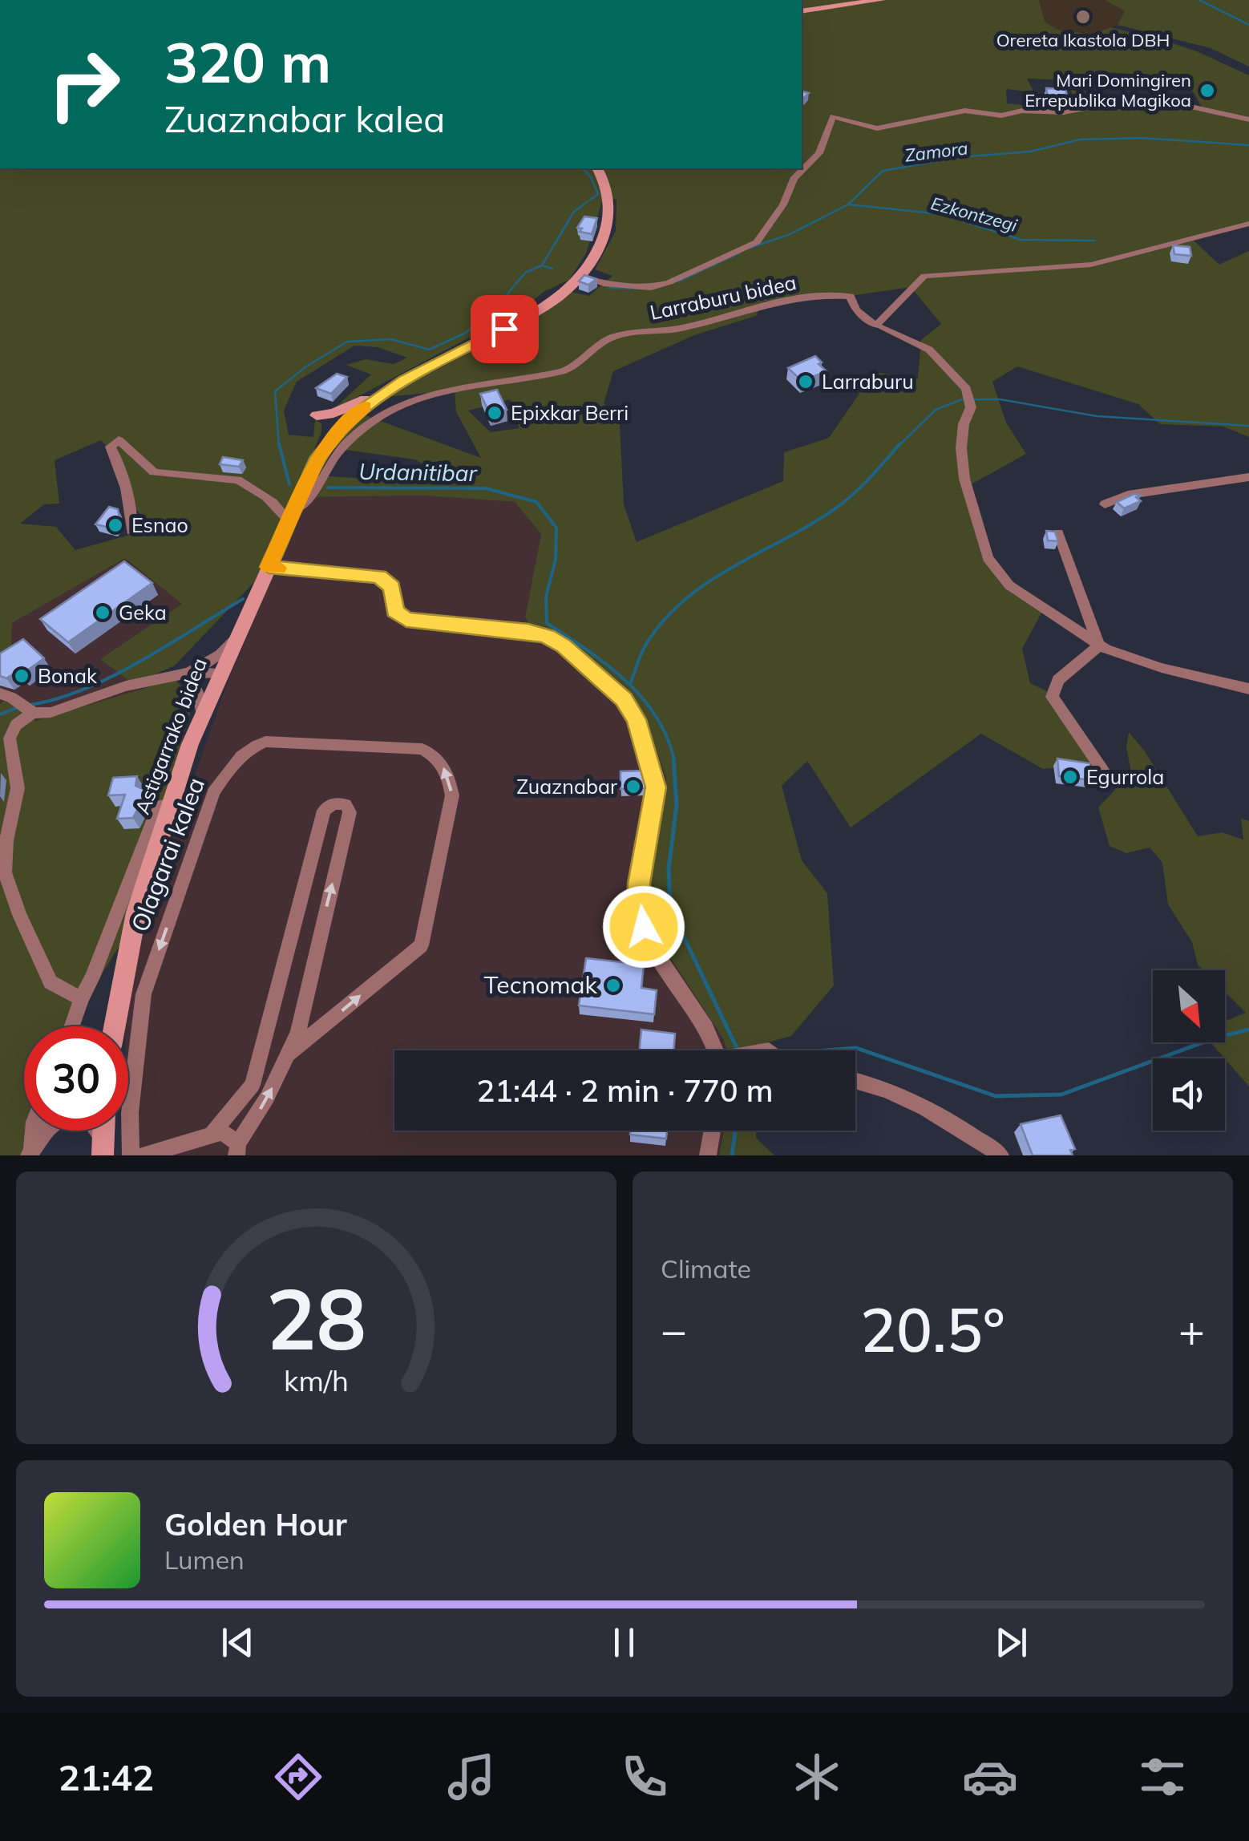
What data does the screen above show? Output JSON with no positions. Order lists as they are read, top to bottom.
{
  "streets": {
    "main road": ["Astigarrako bidea"],
    "street": ["Larraburu bidea", "Olagarai kalea"]
  },
  "crossings": [
    ["Larraburu bidea", "Astigarrako bidea"]
  ],
  "water": ["Zamora", "Ezkontzegi", "Urdanitibar"],
  "places": [
    "Orereta Ikastola DBH",
    "Mari Domingiren Errepublika Magikoa",
    "Larraburu",
    "Epixkar Berri",
    "Esnao",
    "Geka",
    "Bonak",
    "Egurrola",
    "Zuaznabar",
    "Tecnomak"
  ],
  "north": "bottom right",
  "page": {
    "turn": ["320 m", "Zuaznabar kalea"],
    "limit": "30",
    "trip": "21:44 · 2 min · 770 m",
    "tile": "Climate",
    "heat": ["−", "20.5°", "+"],
    "song": ["Golden Hour", "Lumen"],
    "tabs": "21:42",
    "gauge": ["28", "km/h"]
  }
}
